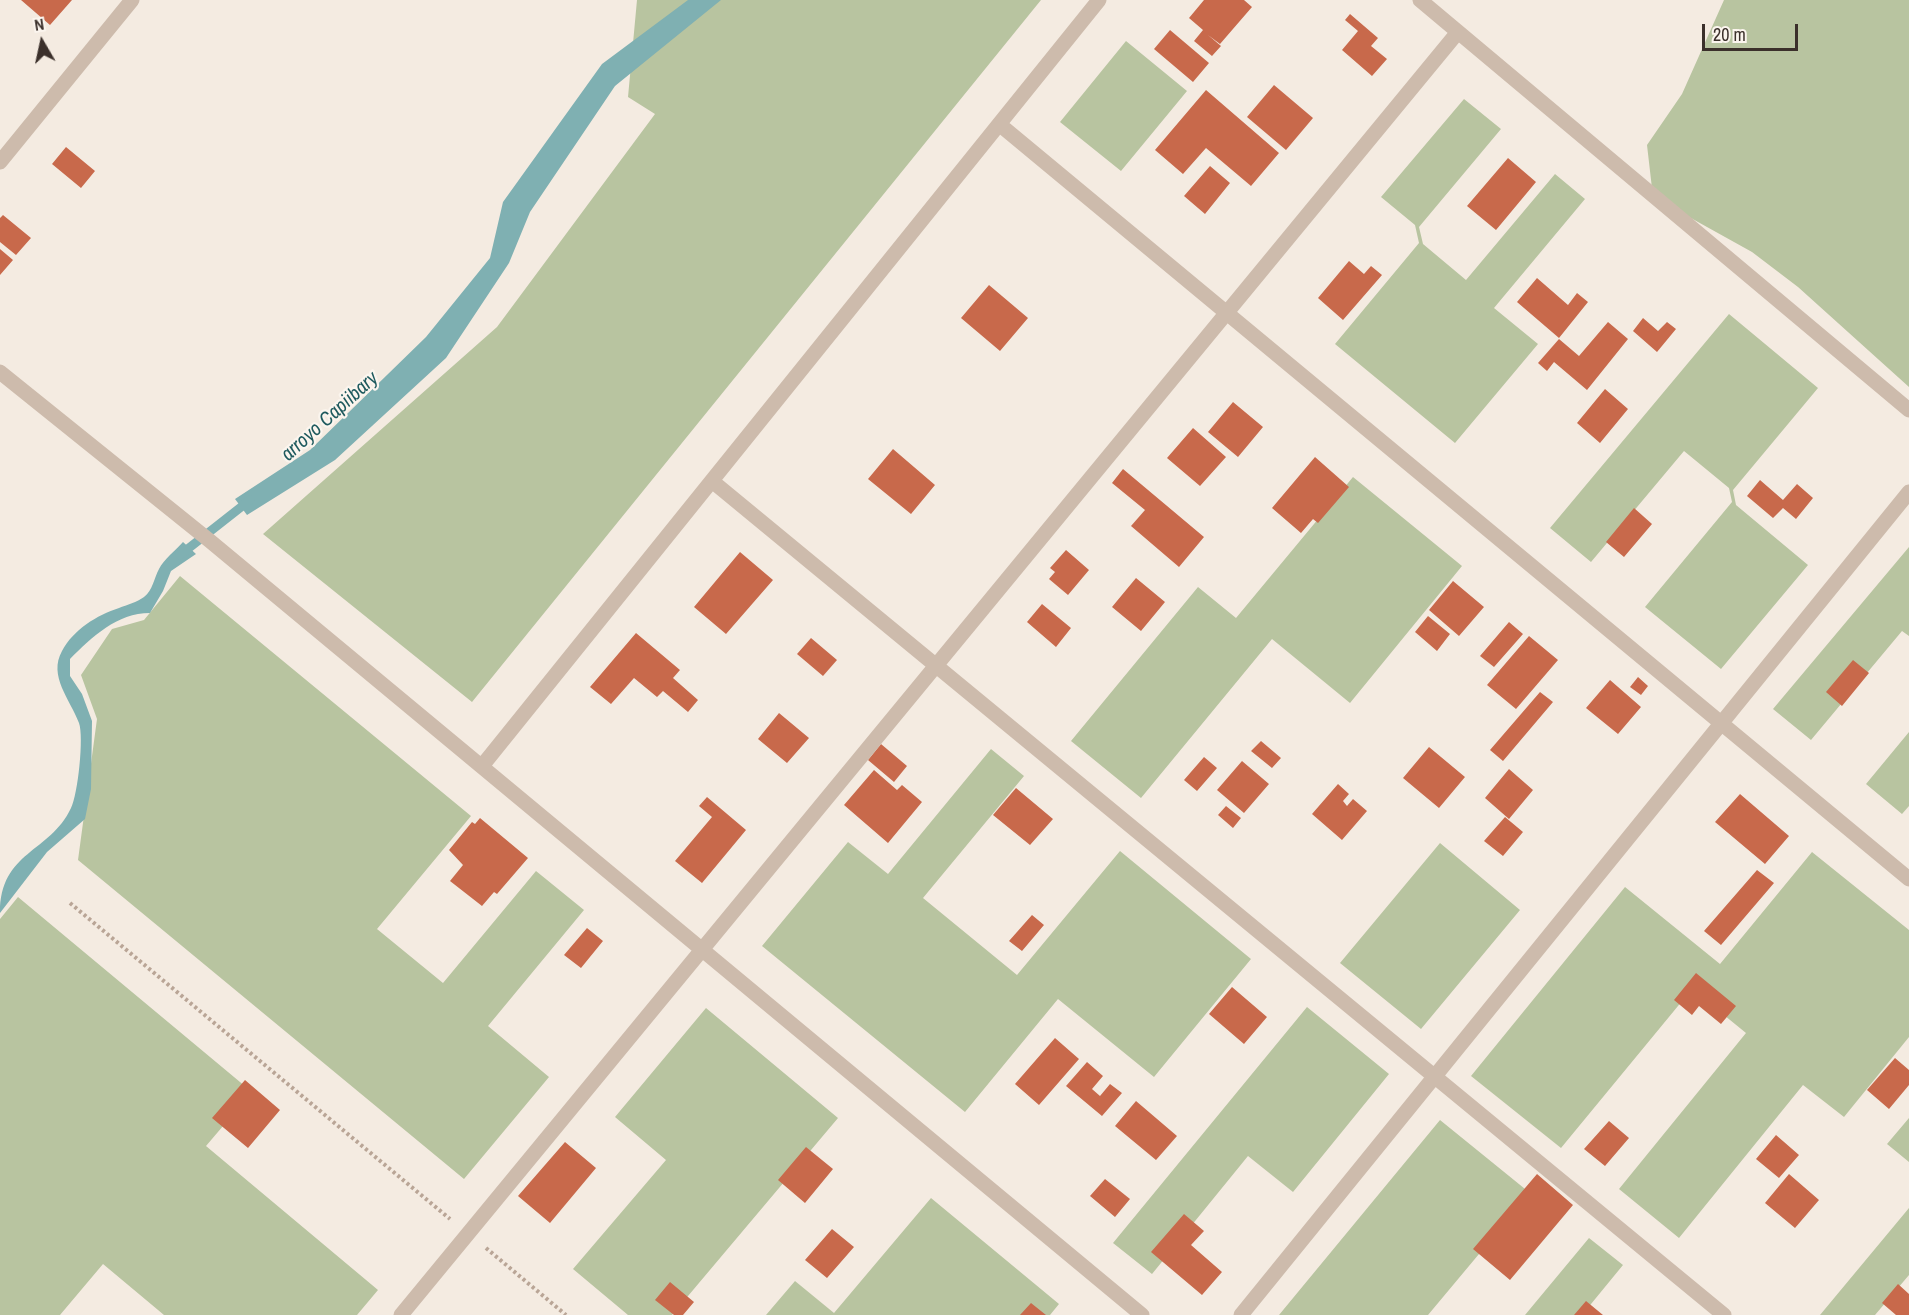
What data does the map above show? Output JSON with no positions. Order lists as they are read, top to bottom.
{
  "water": ["arroyo Capiibary"],
  "scale_bar": "20 m",
  "north": "top"
}
